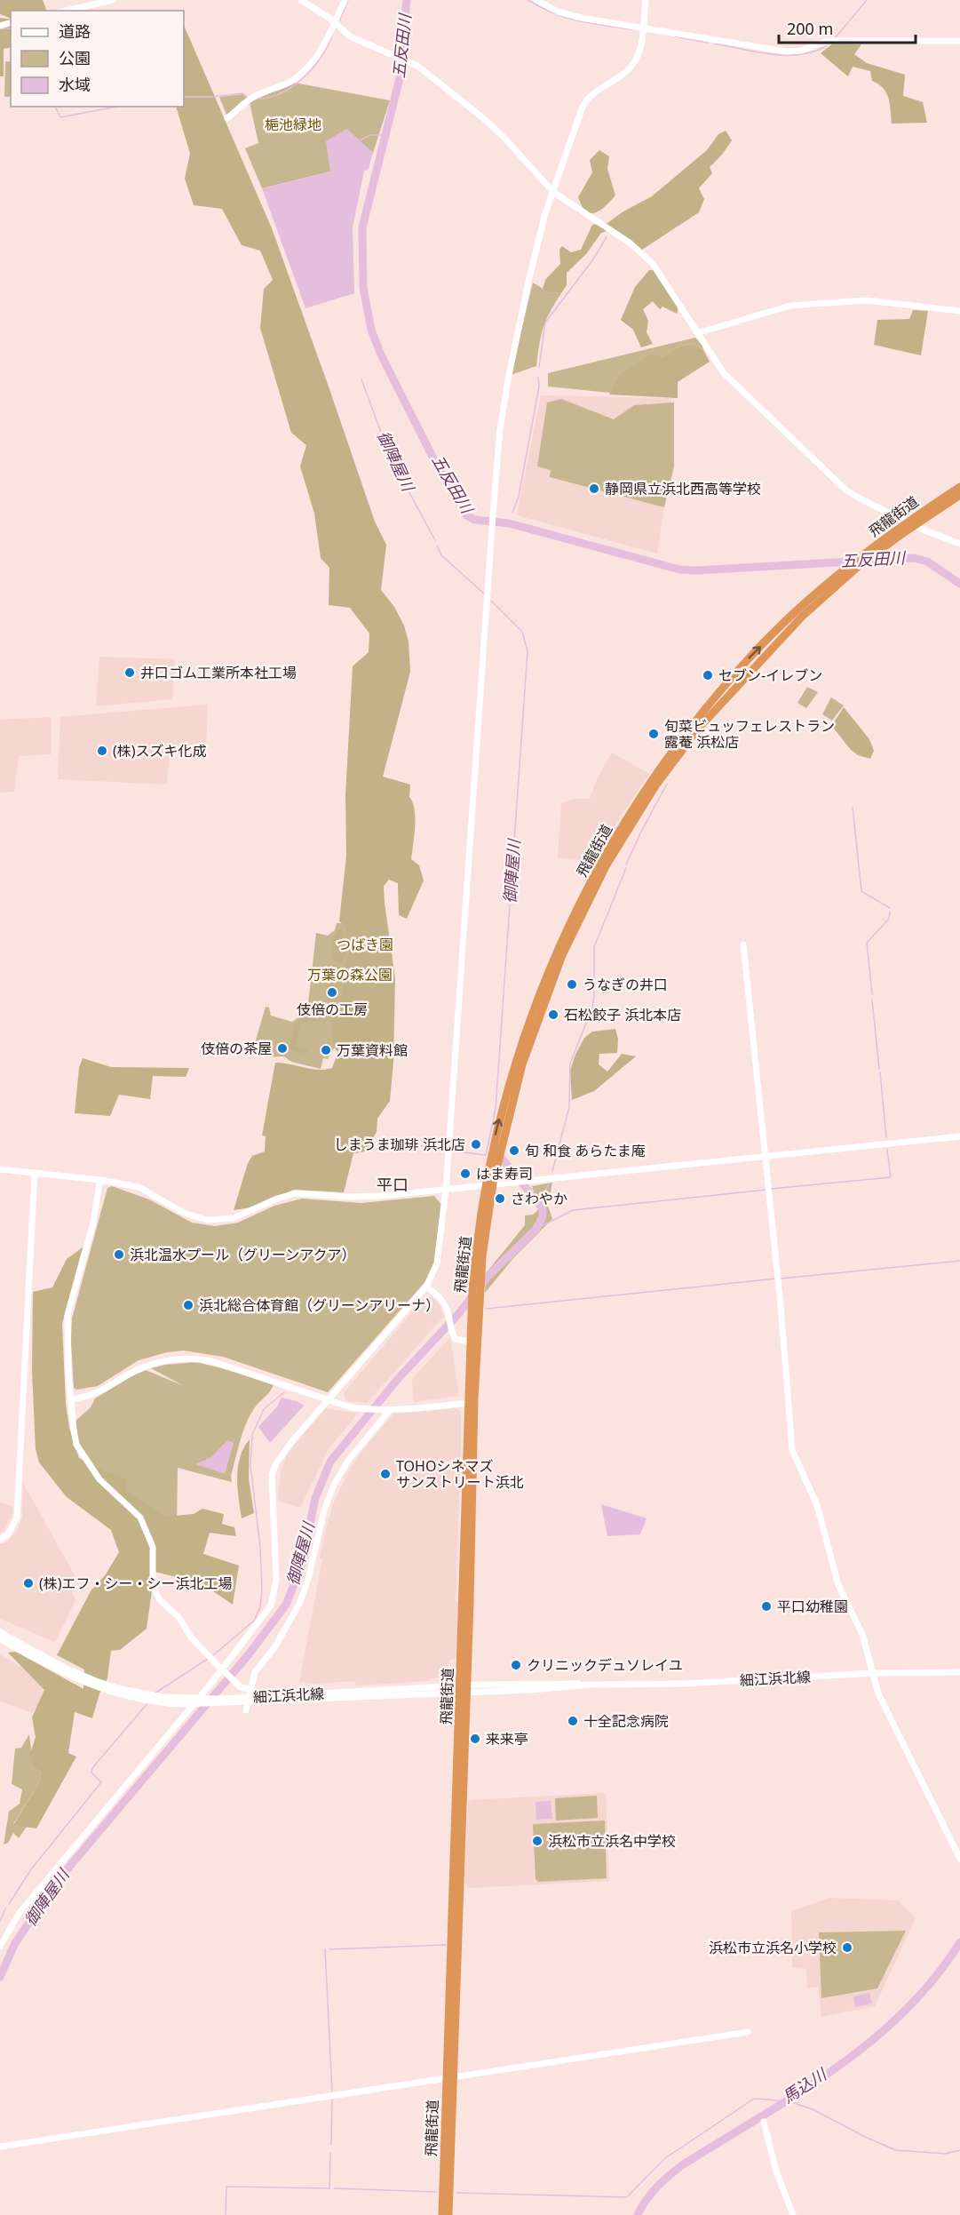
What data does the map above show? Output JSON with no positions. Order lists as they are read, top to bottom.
{
  "streets": {
    "highway": ["飛龍街道"],
    "street": ["細江浜北線"]
  },
  "crossings": [
    ["飛龍街道", "細江浜北線"]
  ],
  "districts": ["平口"],
  "water": ["五反田川", "御陣屋川", "馬込川"],
  "parks": ["梔池緑地", "つばき園", "万葉の森公園"],
  "places": [
    "静岡県立浜北西高等学校",
    "井口ゴム工業所本社工場",
    "セブン-イレブン",
    "旬菜ビュッフェレストラン 露菴 浜松店",
    "(株)スズキ化成",
    "うなぎの井口",
    "伎倍の工房",
    "石松餃子 浜北本店",
    "伎倍の茶屋",
    "万葉資料館",
    "しまうま珈琲 浜北店",
    "旬 和食 あらたま庵",
    "はま寿司",
    "さわやか",
    "浜北温水プール（グリーンアクア）",
    "浜北総合体育館（グリーンアリーナ）",
    "TOHOシネマズ サンストリート浜北",
    "(株)エフ・シー・シー浜北工場",
    "平口幼稚園",
    "クリニックデュソレイユ",
    "十全記念病院",
    "来来亭",
    "浜松市立浜名中学校",
    "浜松市立浜名小学校"
  ],
  "legend": ["道路", "公園", "水域"],
  "scale_bar": "200 m"
}
